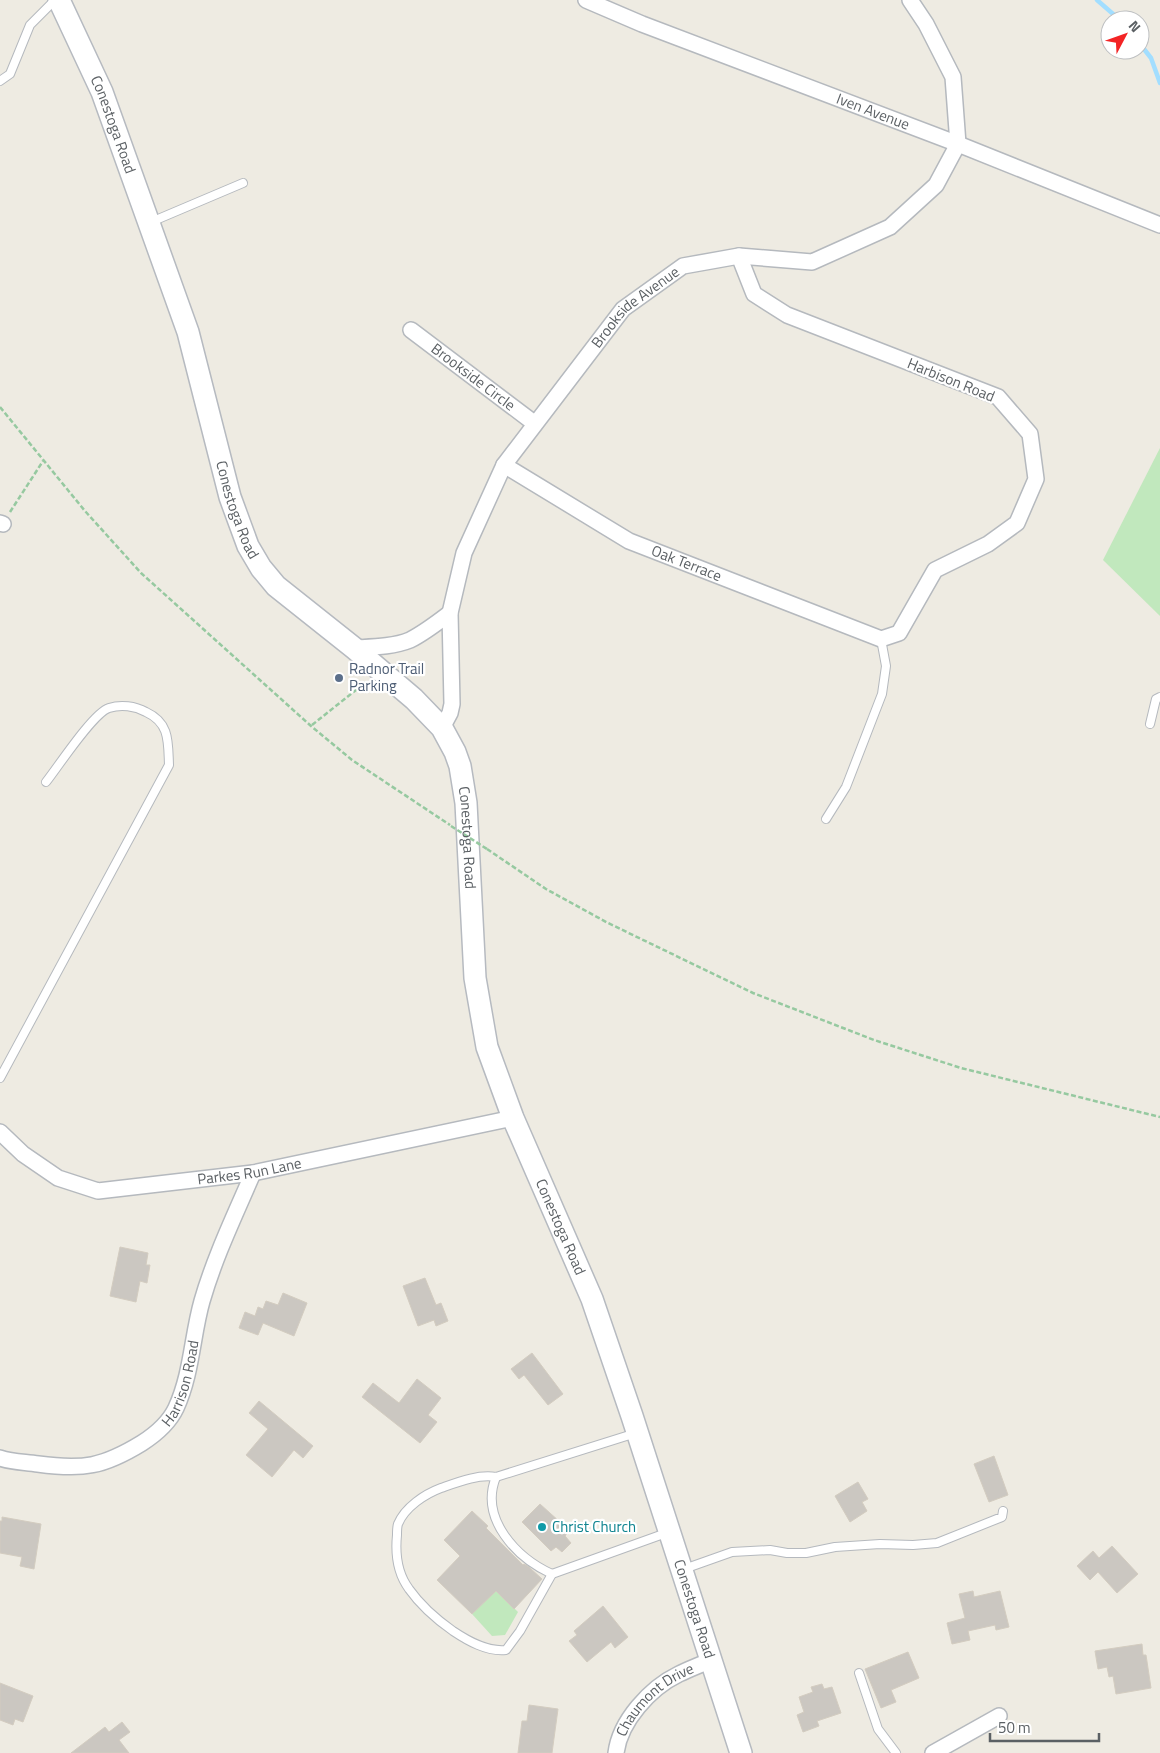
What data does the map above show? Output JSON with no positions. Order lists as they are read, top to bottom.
{
  "streets": {
    "main road": ["Conestoga Road"],
    "street": [
      "Iven Avenue",
      "Brookside Avenue",
      "Brookside Circle",
      "Harbison Road",
      "Oak Terrace",
      "Parkes Run Lane",
      "Harrison Road",
      "Chaumont Drive"
    ]
  },
  "crossings": [
    ["Iven Avenue", "Brookside Avenue"],
    ["Conestoga Road", "Brookside Avenue"],
    ["Conestoga Road", "Parkes Run Lane"],
    ["Conestoga Road", "Chaumont Drive"],
    ["Brookside Avenue", "Brookside Circle"],
    ["Brookside Avenue", "Harbison Road"],
    ["Brookside Avenue", "Oak Terrace"],
    ["Harbison Road", "Oak Terrace"],
    ["Parkes Run Lane", "Harrison Road"]
  ],
  "places": ["Radnor Trail Parking", "Christ Church"],
  "scale_bar": "50 m",
  "north": "top right"
}
